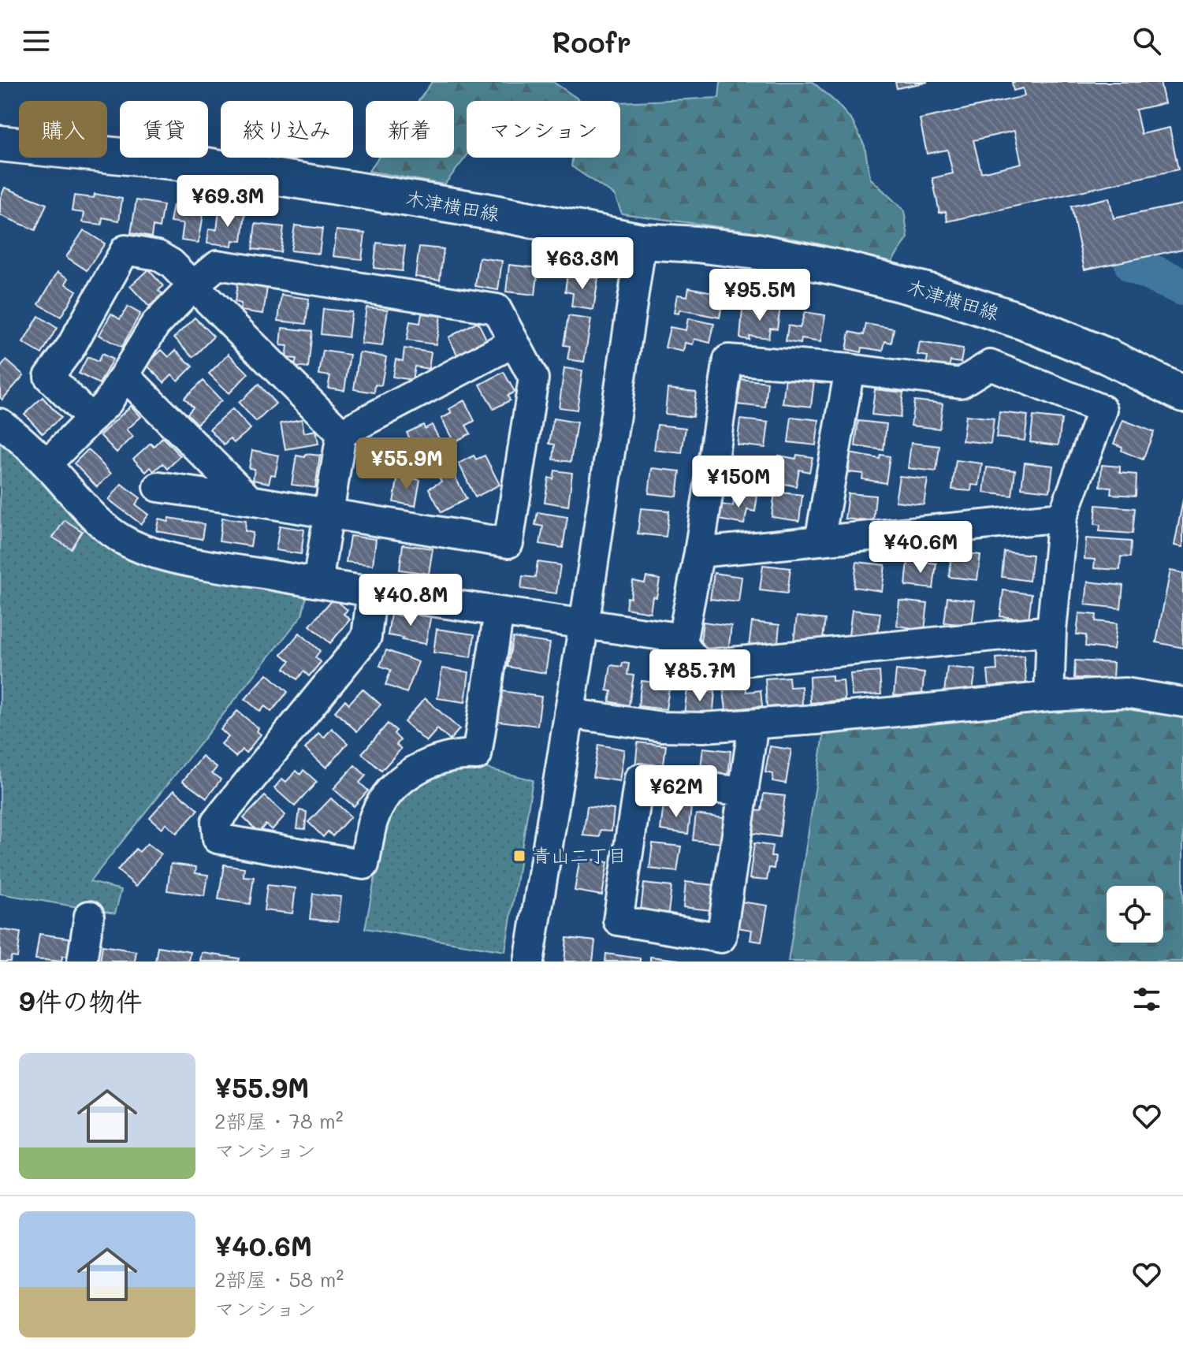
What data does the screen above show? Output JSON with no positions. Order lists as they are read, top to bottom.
{
  "streets": {
    "main road": ["木津横田線"]
  },
  "places": {
    "transit": ["青山二丁目"]
  },
  "page": {
    "header": "Roofr",
    "chip": [
      "購入",
      "賃貸",
      "絞り込み",
      "新着",
      "マンション"
    ],
    "price": [
      "¥69.3M",
      "¥63.3M",
      "¥95.5M",
      "¥55.9M",
      "¥150M",
      "¥40.6M",
      "¥40.8M",
      "¥85.7M",
      "¥62M"
    ],
    "heading": "9件の物件",
    "list": [
      {
        "name": "¥55.9M",
        "note": "2部屋 · 78 m² · マンション"
      },
      {
        "name": "¥40.6M",
        "note": "2部屋 · 58 m² · マンション"
      }
    ]
  }
}
